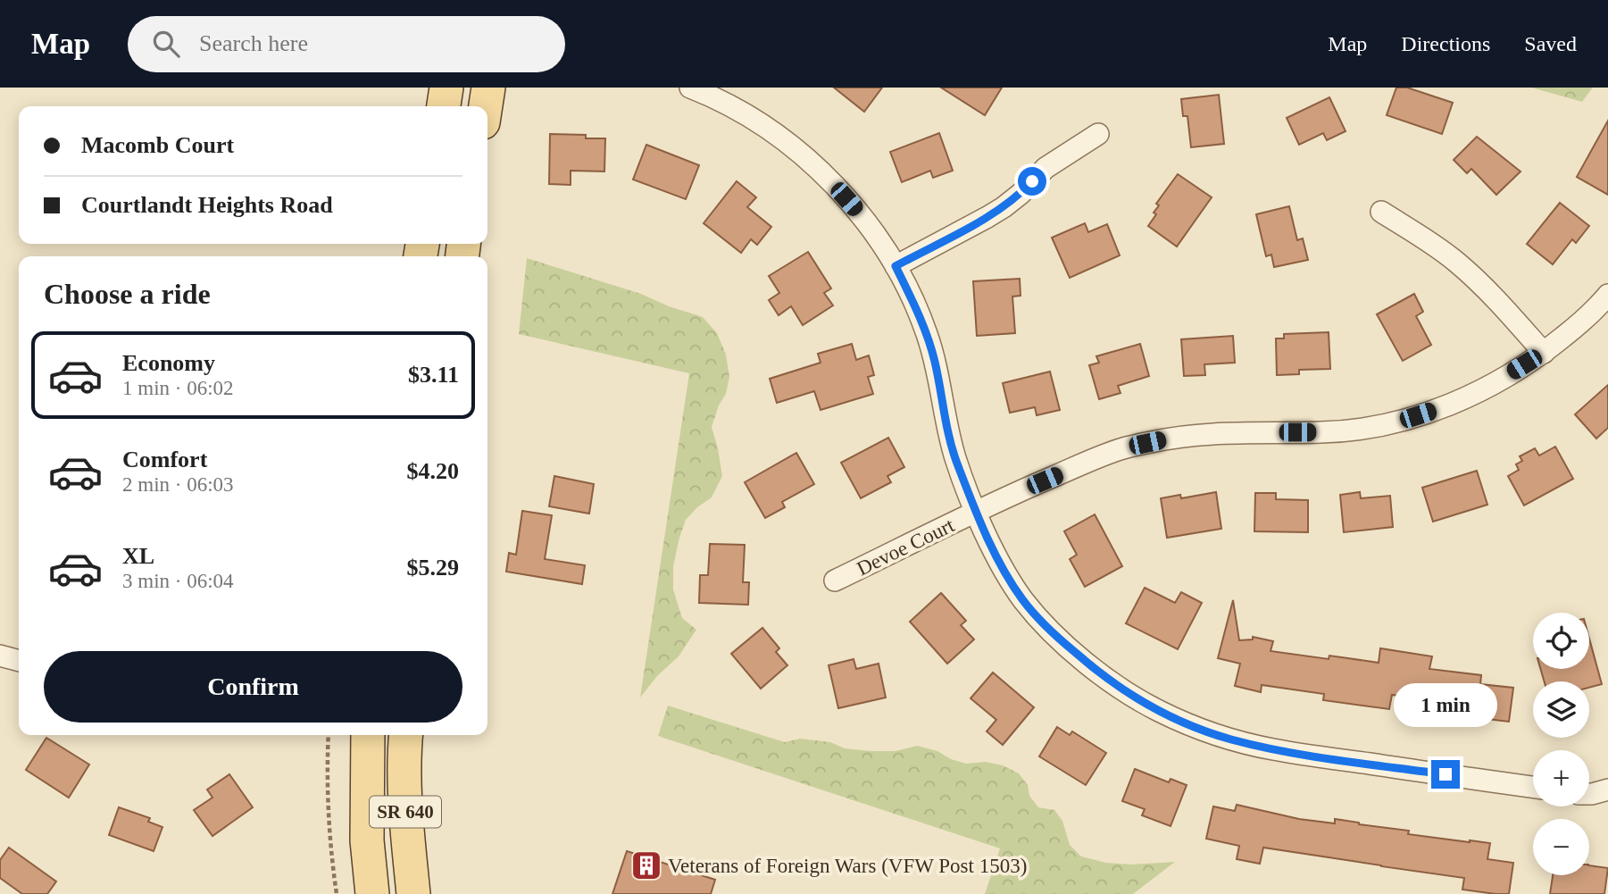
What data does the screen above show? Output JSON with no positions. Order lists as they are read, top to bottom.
{
  "streets": {
    "main road": ["SR 640"],
    "street": ["Devoe Court"]
  },
  "places": {
    "building": ["Veterans of Foreign Wars (VFW Post 1503)"]
  },
  "page": {
    "header": "Map",
    "search": "Search here",
    "nav": ["Map", "Directions", "Saved"],
    "banner": ["Macomb Court", "Courtlandt Heights Road"],
    "heading": "Choose a ride",
    "list": [
      {
        "name": "Economy",
        "note": "1 min · 06:02",
        "value": "$3.11"
      },
      {
        "name": "Comfort",
        "note": "2 min · 06:03",
        "value": "$4.20"
      },
      {
        "name": "XL",
        "note": "3 min · 06:04",
        "value": "$5.29"
      }
    ],
    "map_buttons": ["+", "−"],
    "buttons": "Confirm",
    "bubble": "1 min"
  }
}
